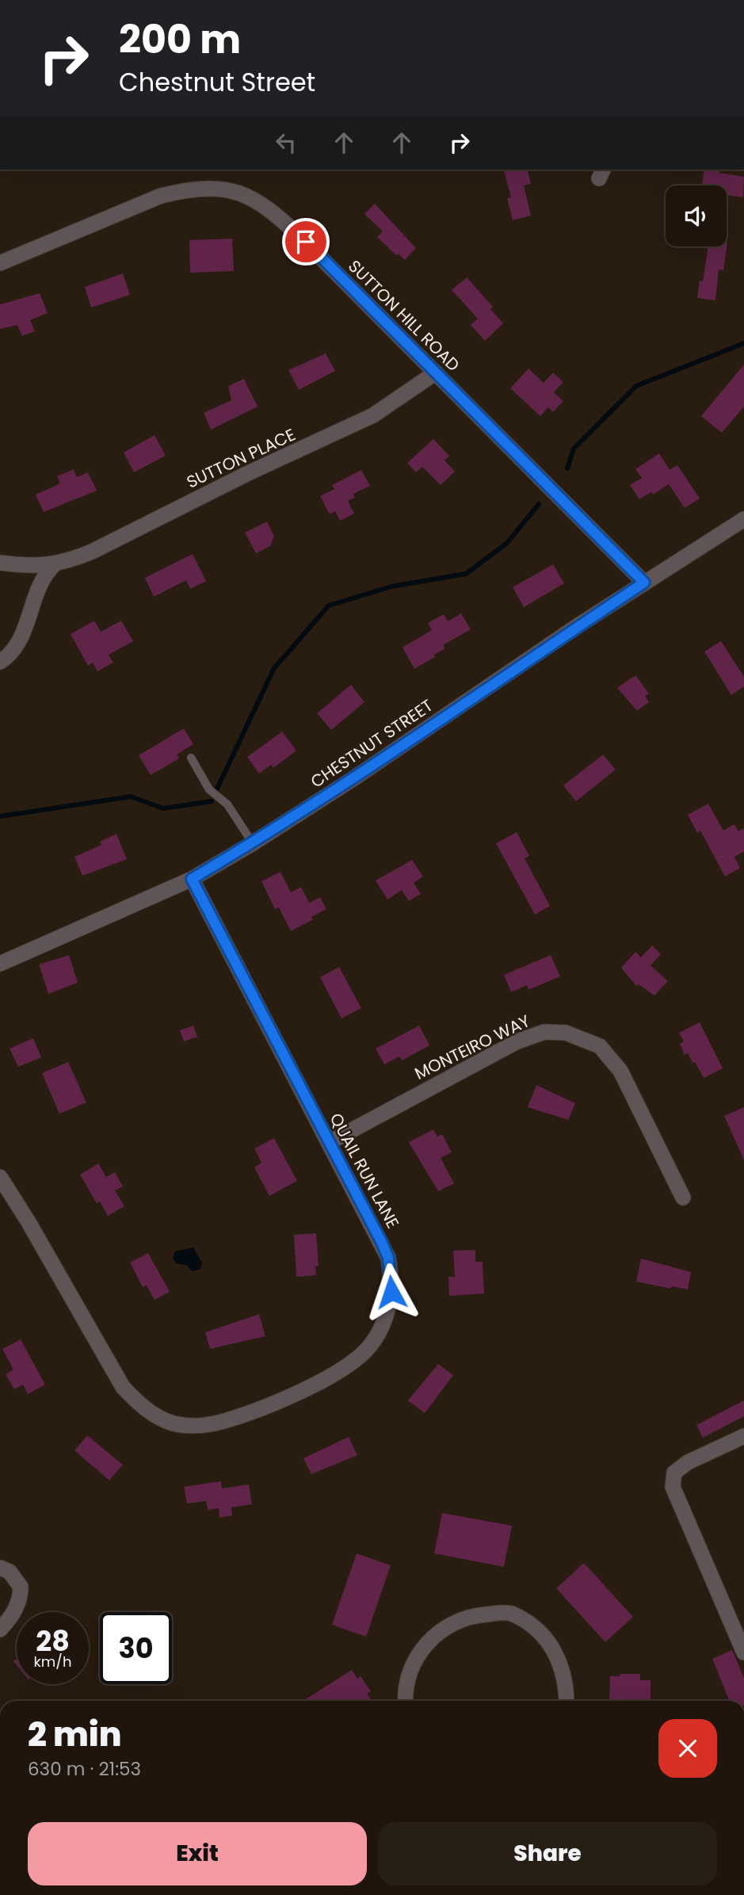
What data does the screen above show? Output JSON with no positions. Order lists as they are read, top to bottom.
{
  "streets": {
    "street": [
      "SUTTON HILL ROAD",
      "SUTTON PLACE",
      "CHESTNUT STREET",
      "MONTEIRO WAY",
      "QUAIL RUN LANE"
    ]
  },
  "crossings": [
    ["SUTTON HILL ROAD", "SUTTON PLACE"],
    ["SUTTON HILL ROAD", "CHESTNUT STREET"],
    ["CHESTNUT STREET", "QUAIL RUN LANE"],
    ["MONTEIRO WAY", "QUAIL RUN LANE"]
  ],
  "page": {
    "turn": ["200 m", "Chestnut Street"],
    "speed": "28 km/h",
    "limit": "30",
    "heading": ["2 min", "630 m · 21:53"],
    "buttons": ["Exit", "Share"]
  }
}
